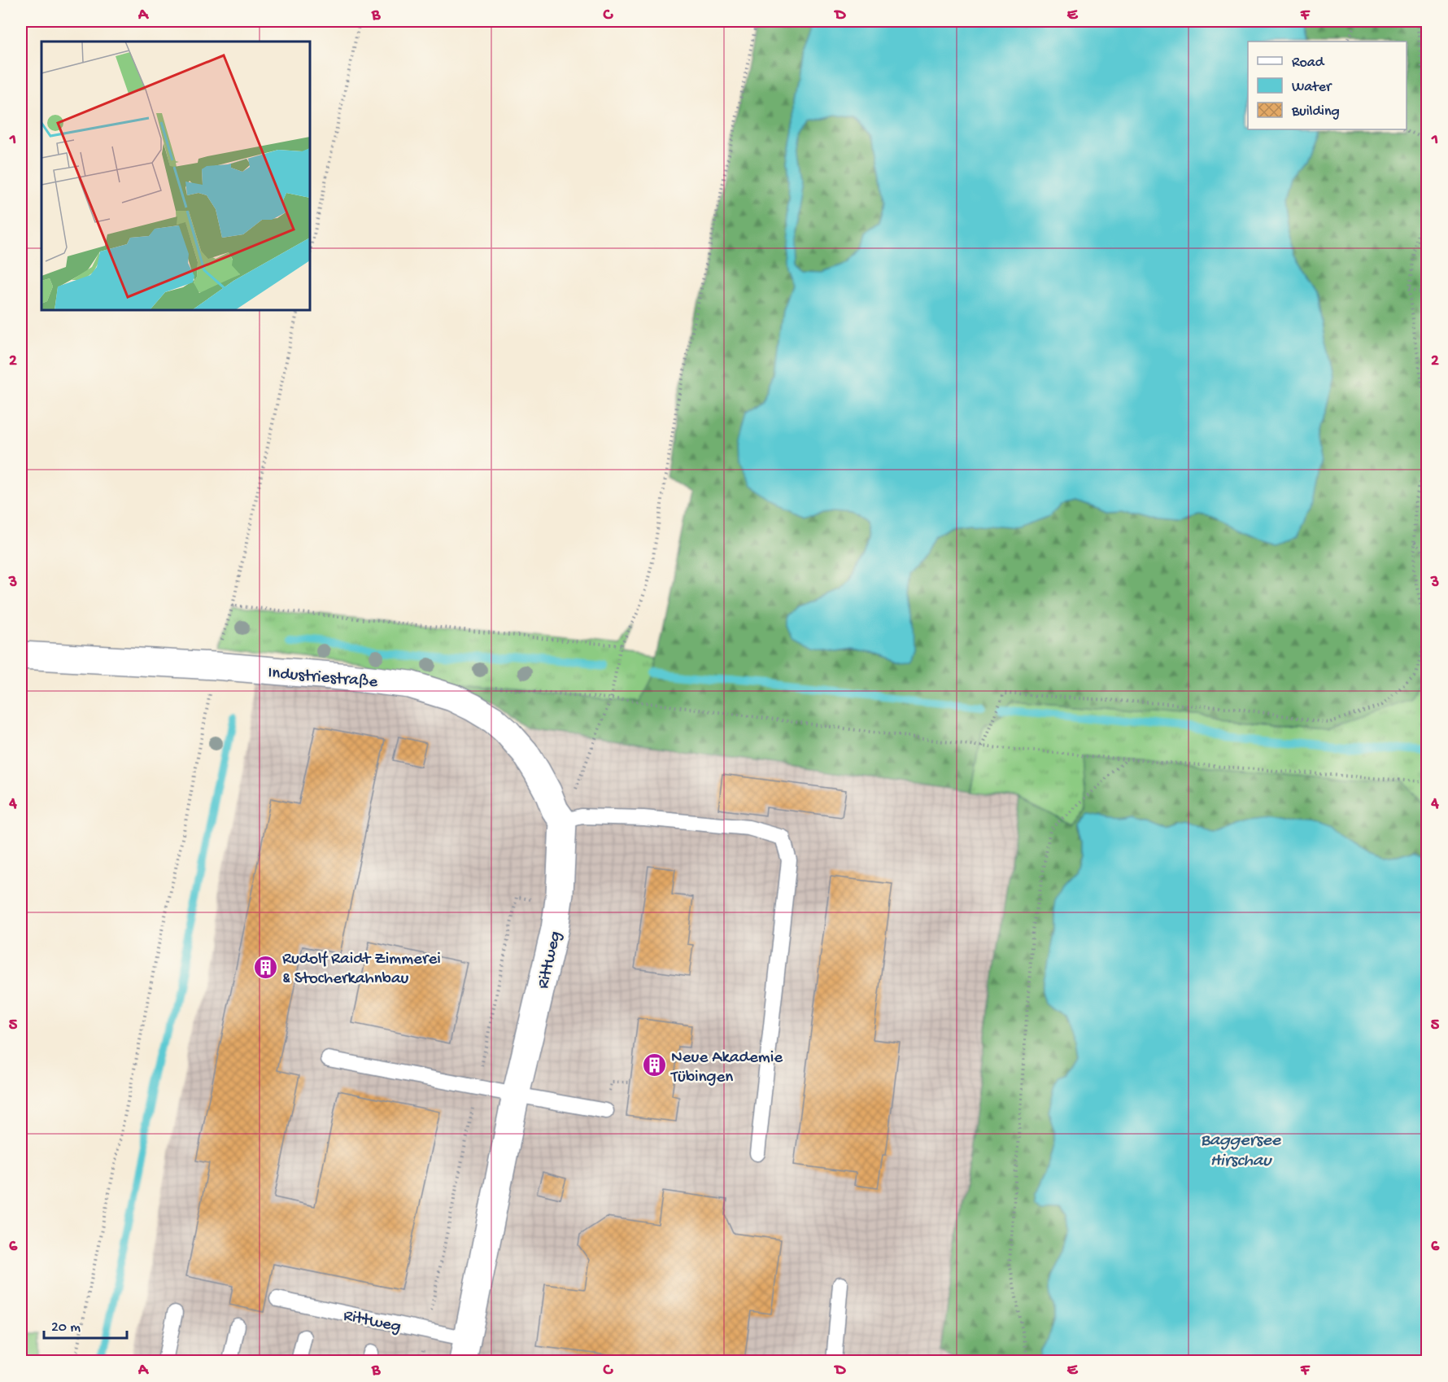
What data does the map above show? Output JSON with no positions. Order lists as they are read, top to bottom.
{
  "streets": {
    "street": ["Industriestraße", "Rittweg"]
  },
  "crossings": [
    ["Industriestraße", "Rittweg"]
  ],
  "water": ["Baggersee Hirschau"],
  "places": {
    "building": ["Rudolf Raidt Zimmerei & Stocherkahnbau", "Neue Akademie Tübingen"]
  },
  "legend": ["Road", "Water", "Building"],
  "scale_bar": "20 m",
  "grid": {
    "columns": [
      "A",
      "B",
      "C",
      "D",
      "E",
      "F"
    ],
    "rows": [
      "1",
      "2",
      "3",
      "4",
      "5",
      "6"
    ]
  }
}
